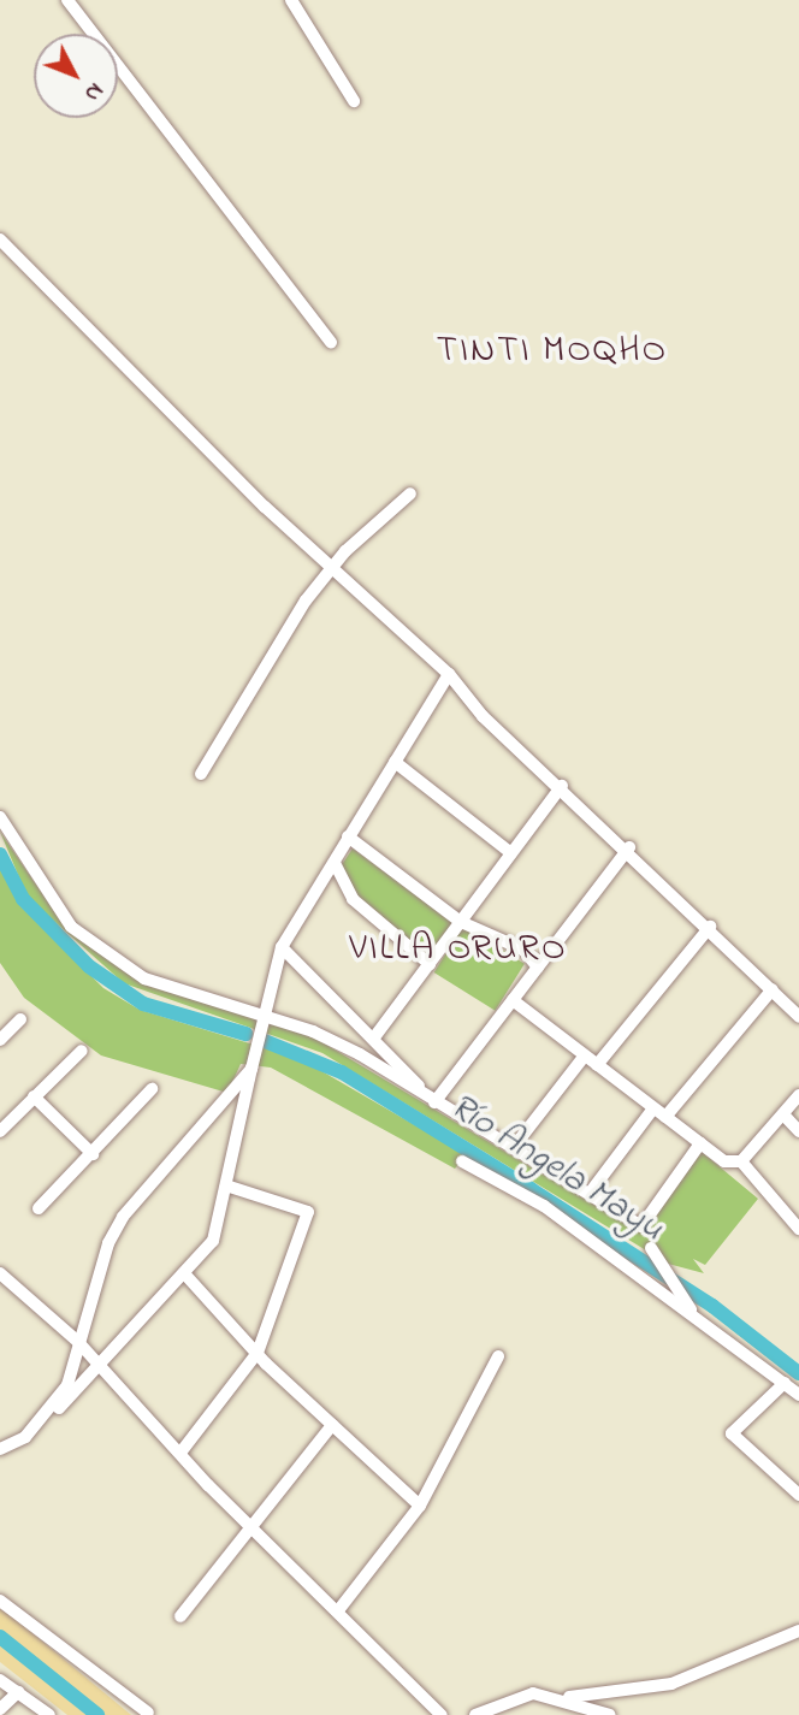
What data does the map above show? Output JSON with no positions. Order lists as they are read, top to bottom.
{
  "districts": ["TINTI MOQHO", "VILLA ORURO"],
  "water": ["Río Angela Mayu"],
  "north": "bottom right"
}
